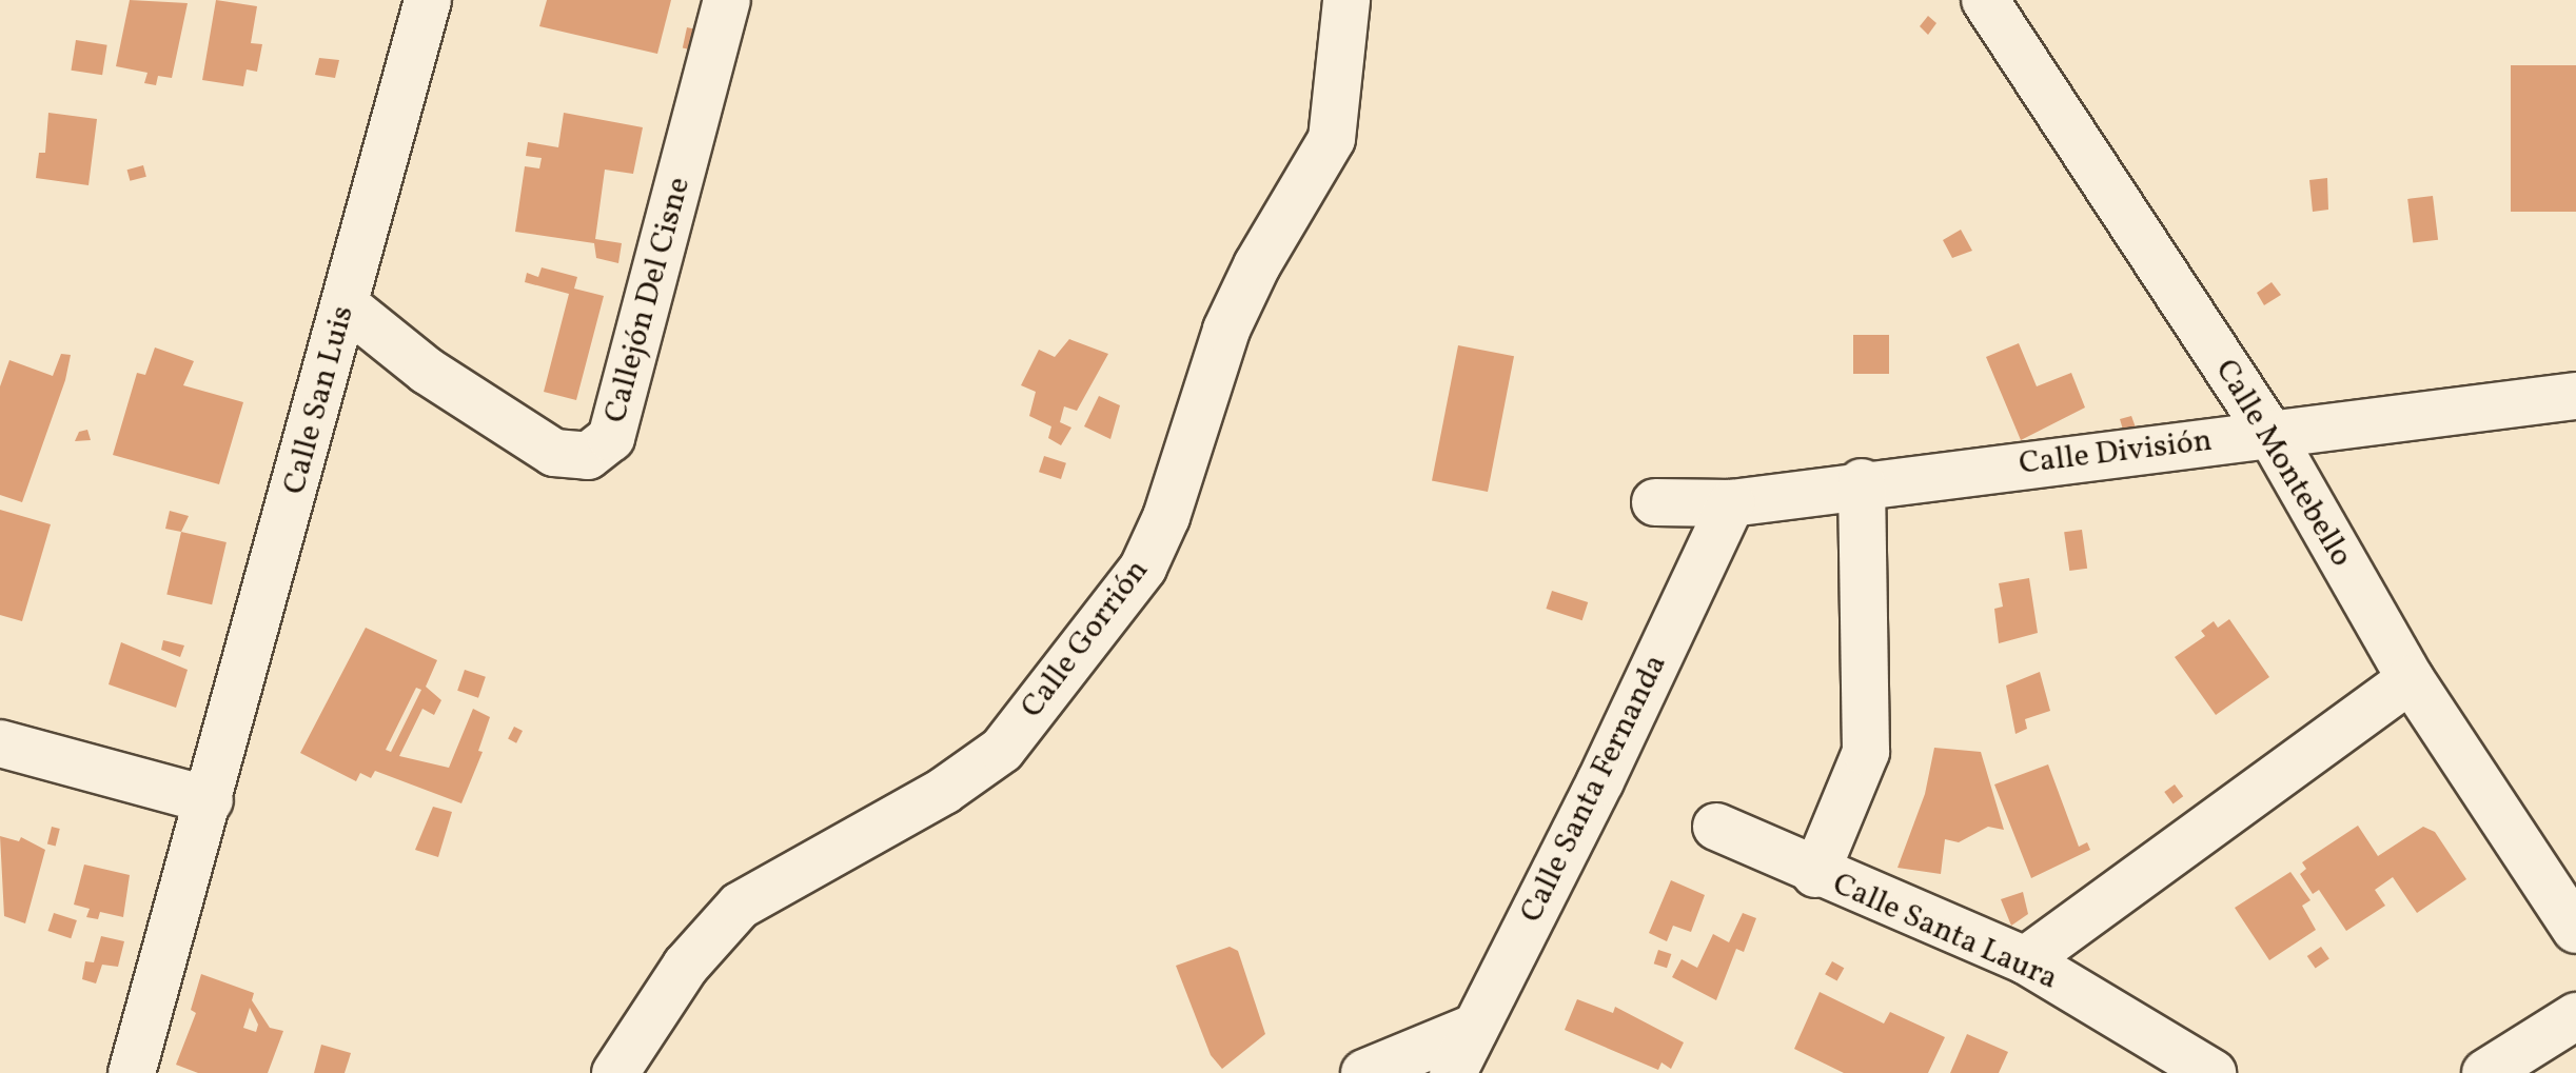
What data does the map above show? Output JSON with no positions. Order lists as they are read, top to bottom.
{
  "streets": {
    "street": [
      "Callejón Del Cisne",
      "Calle San Luis",
      "Calle División",
      "Calle Montebello",
      "Calle Gorrión",
      "Calle Santa Fernanda",
      "Calle Santa Laura"
    ]
  },
  "crossings": [
    ["Callejón Del Cisne", "Calle San Luis"],
    ["Calle División", "Calle Montebello"],
    ["Calle División", "Calle Santa Fernanda"]
  ]
}
